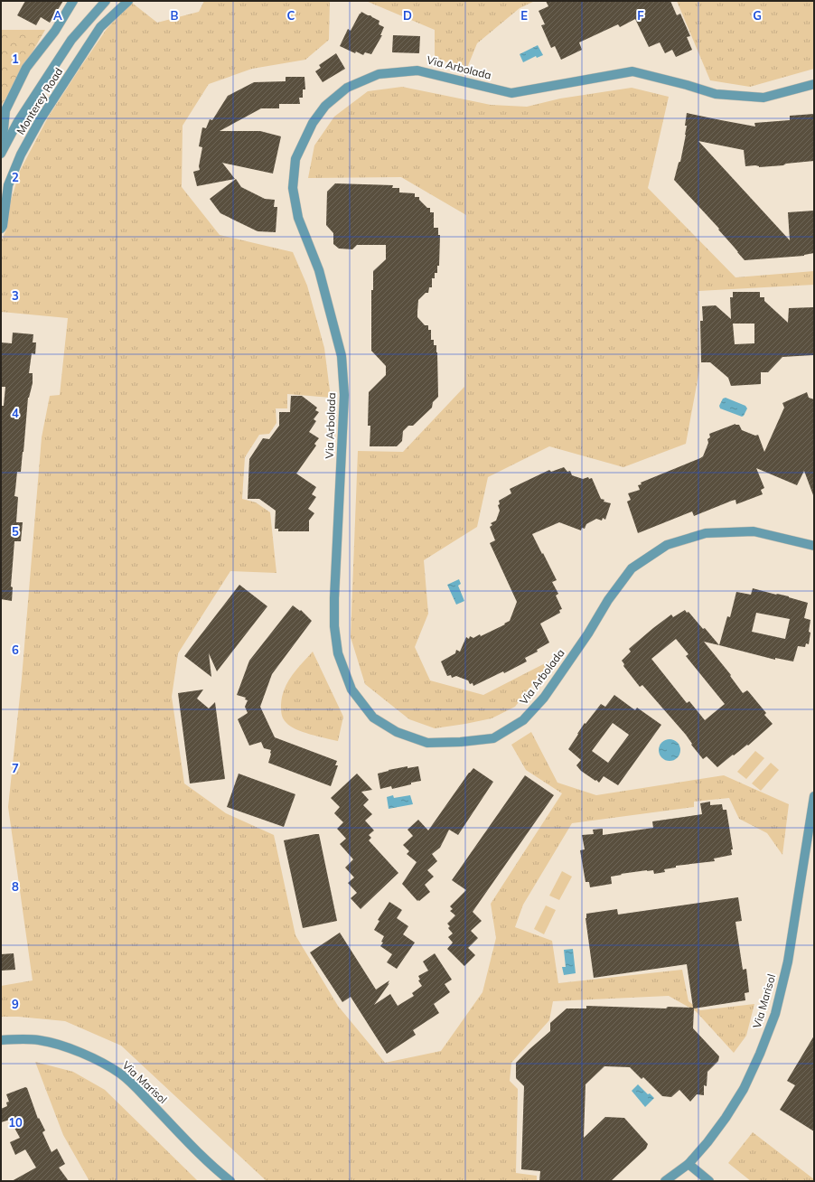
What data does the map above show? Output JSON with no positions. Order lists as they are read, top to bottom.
{
  "streets": {
    "street": ["Via Arbolada", "Monterey Road", "Via Marisol"]
  },
  "grid": {
    "columns": [
      "A",
      "B",
      "C",
      "D",
      "E",
      "F",
      "G"
    ],
    "rows": [
      "1",
      "2",
      "3",
      "4",
      "5",
      "6",
      "7",
      "8",
      "9",
      "10"
    ]
  }
}
